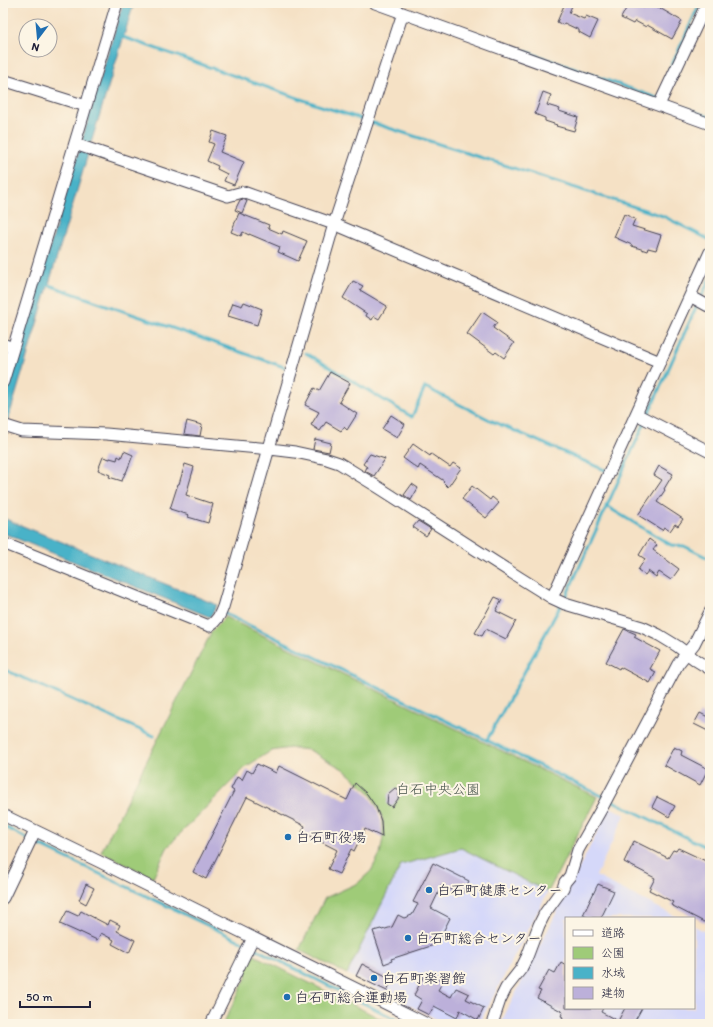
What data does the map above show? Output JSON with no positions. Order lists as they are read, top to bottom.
{
  "parks": ["白石中央公園"],
  "places": [
    "白石町役場",
    "白石町健康センター",
    "白石町総合センター",
    "白石町楽習館",
    "白石町総合運動場"
  ],
  "legend": [
    "道路",
    "公園",
    "水域",
    "建物"
  ],
  "scale_bar": "50 m",
  "north": "bottom"
}
